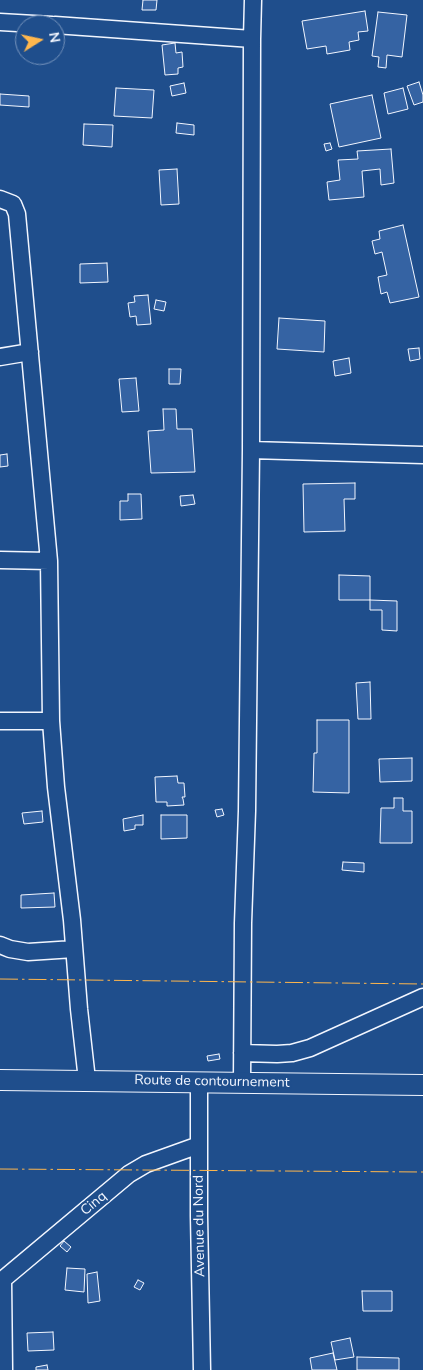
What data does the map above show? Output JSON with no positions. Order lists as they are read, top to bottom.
{
  "streets": {
    "street": ["Route de contournement", "Cinq", "Avenue du Nord"]
  },
  "crossings": [
    ["Route de contournement", "Avenue du Nord"],
    ["Cinq", "Avenue du Nord"]
  ],
  "north": "right"
}
